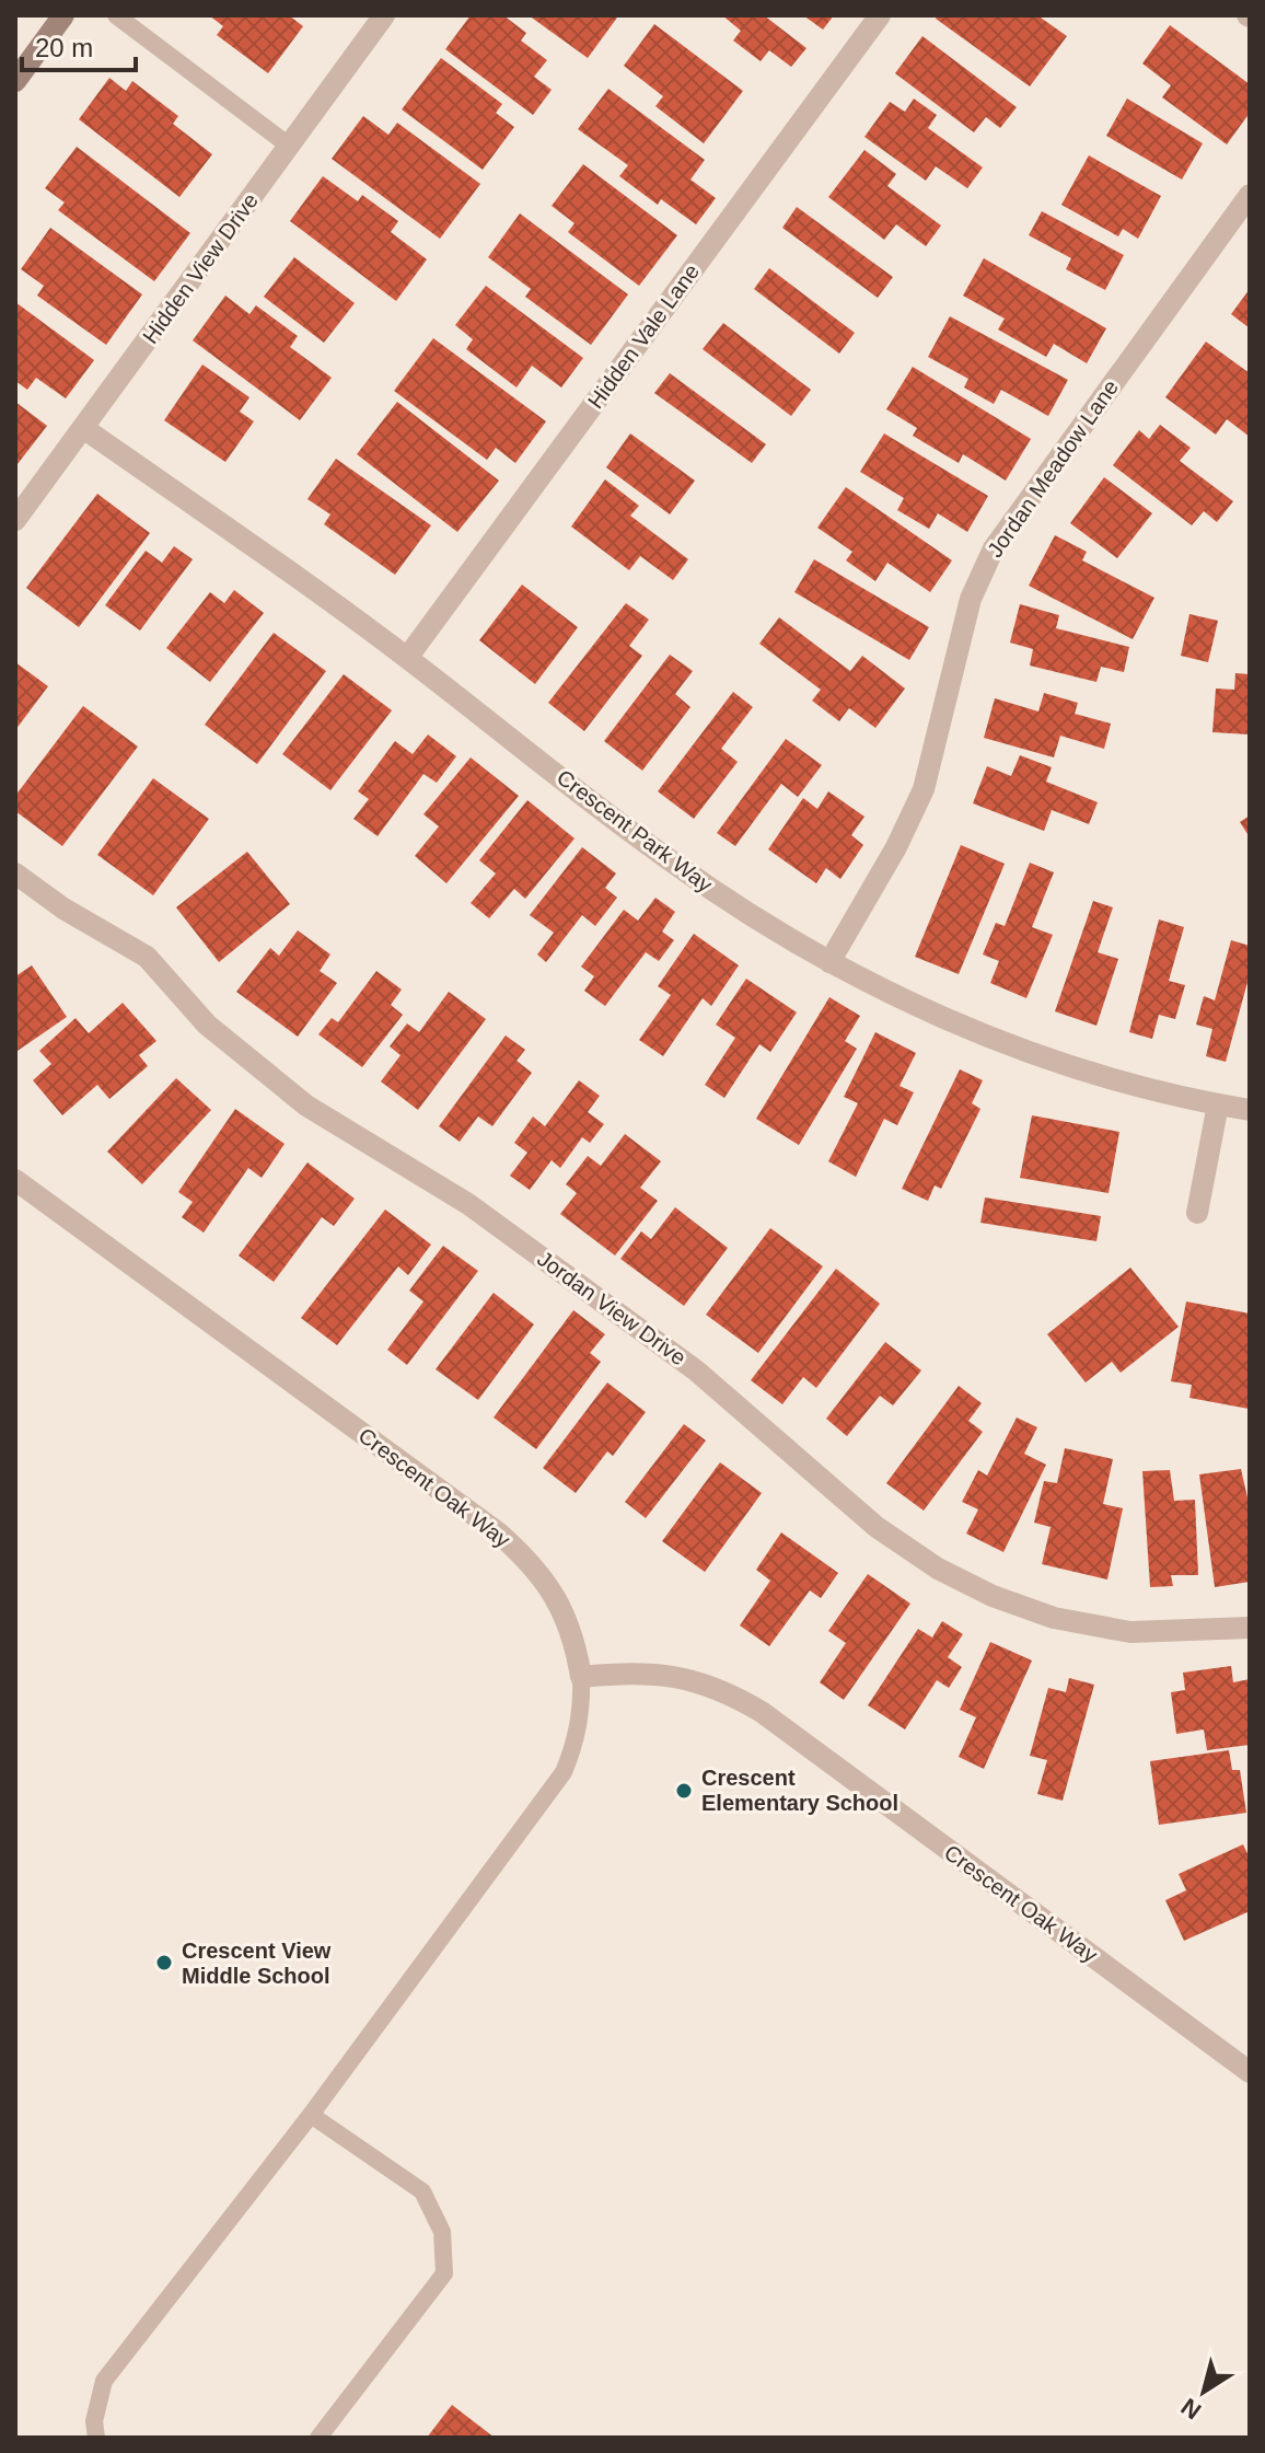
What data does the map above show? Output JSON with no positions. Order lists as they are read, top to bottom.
{
  "streets": {
    "street": [
      "Hidden View Drive",
      "Hidden Vale Lane",
      "Jordan Meadow Lane",
      "Crescent Park Way",
      "Jordan View Drive",
      "Crescent Oak Way"
    ]
  },
  "crossings": [
    ["Hidden View Drive", "Crescent Park Way"],
    ["Hidden Vale Lane", "Crescent Park Way"],
    ["Jordan Meadow Lane", "Crescent Park Way"]
  ],
  "places": ["Crescent Elementary School", "Crescent View Middle School"],
  "scale_bar": "20 m",
  "north": "bottom left"
}
